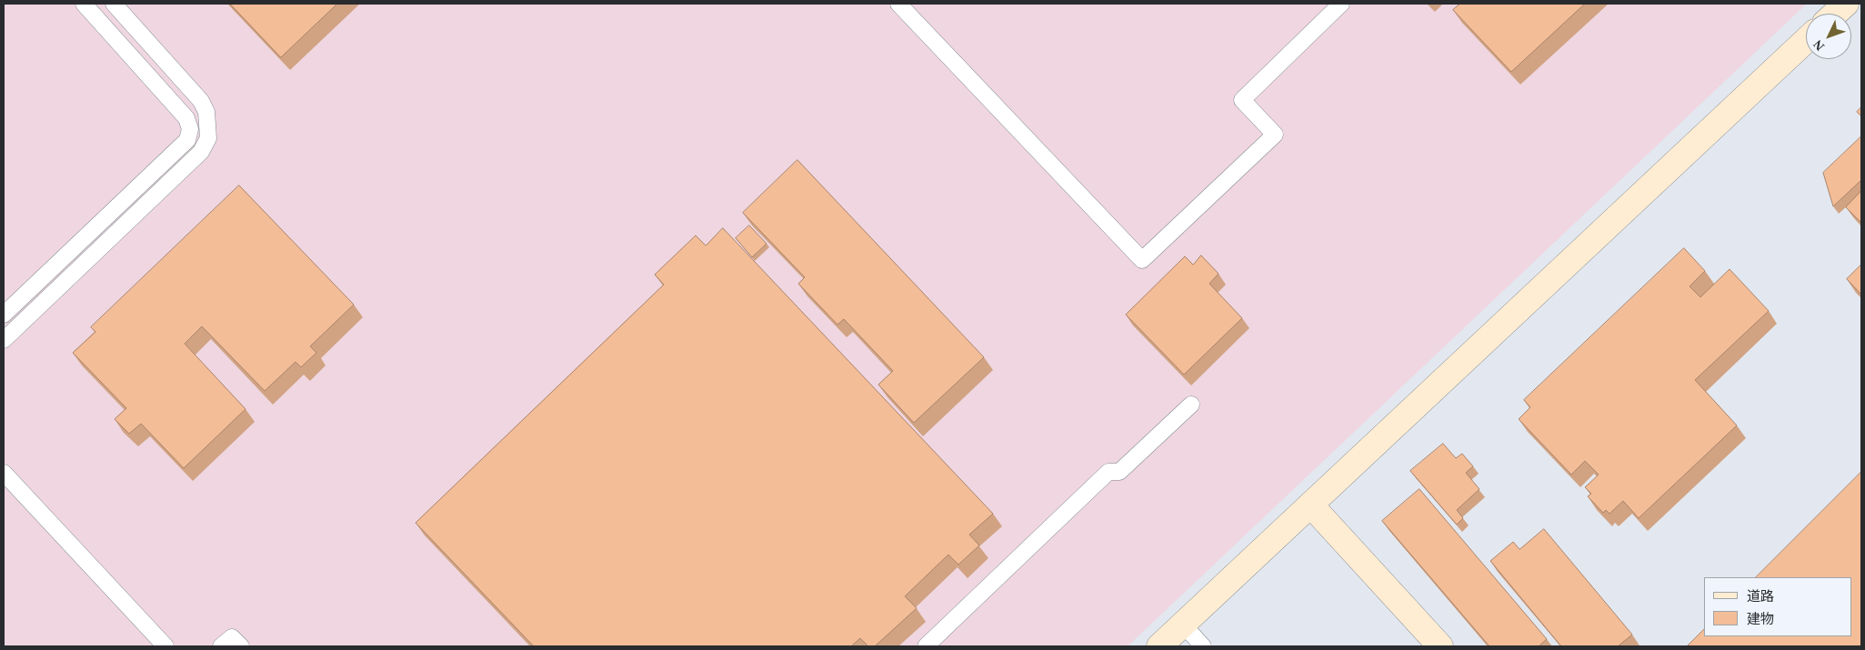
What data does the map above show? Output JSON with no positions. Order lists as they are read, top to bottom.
{
  "legend": ["道路", "建物"],
  "north": "bottom left"
}
